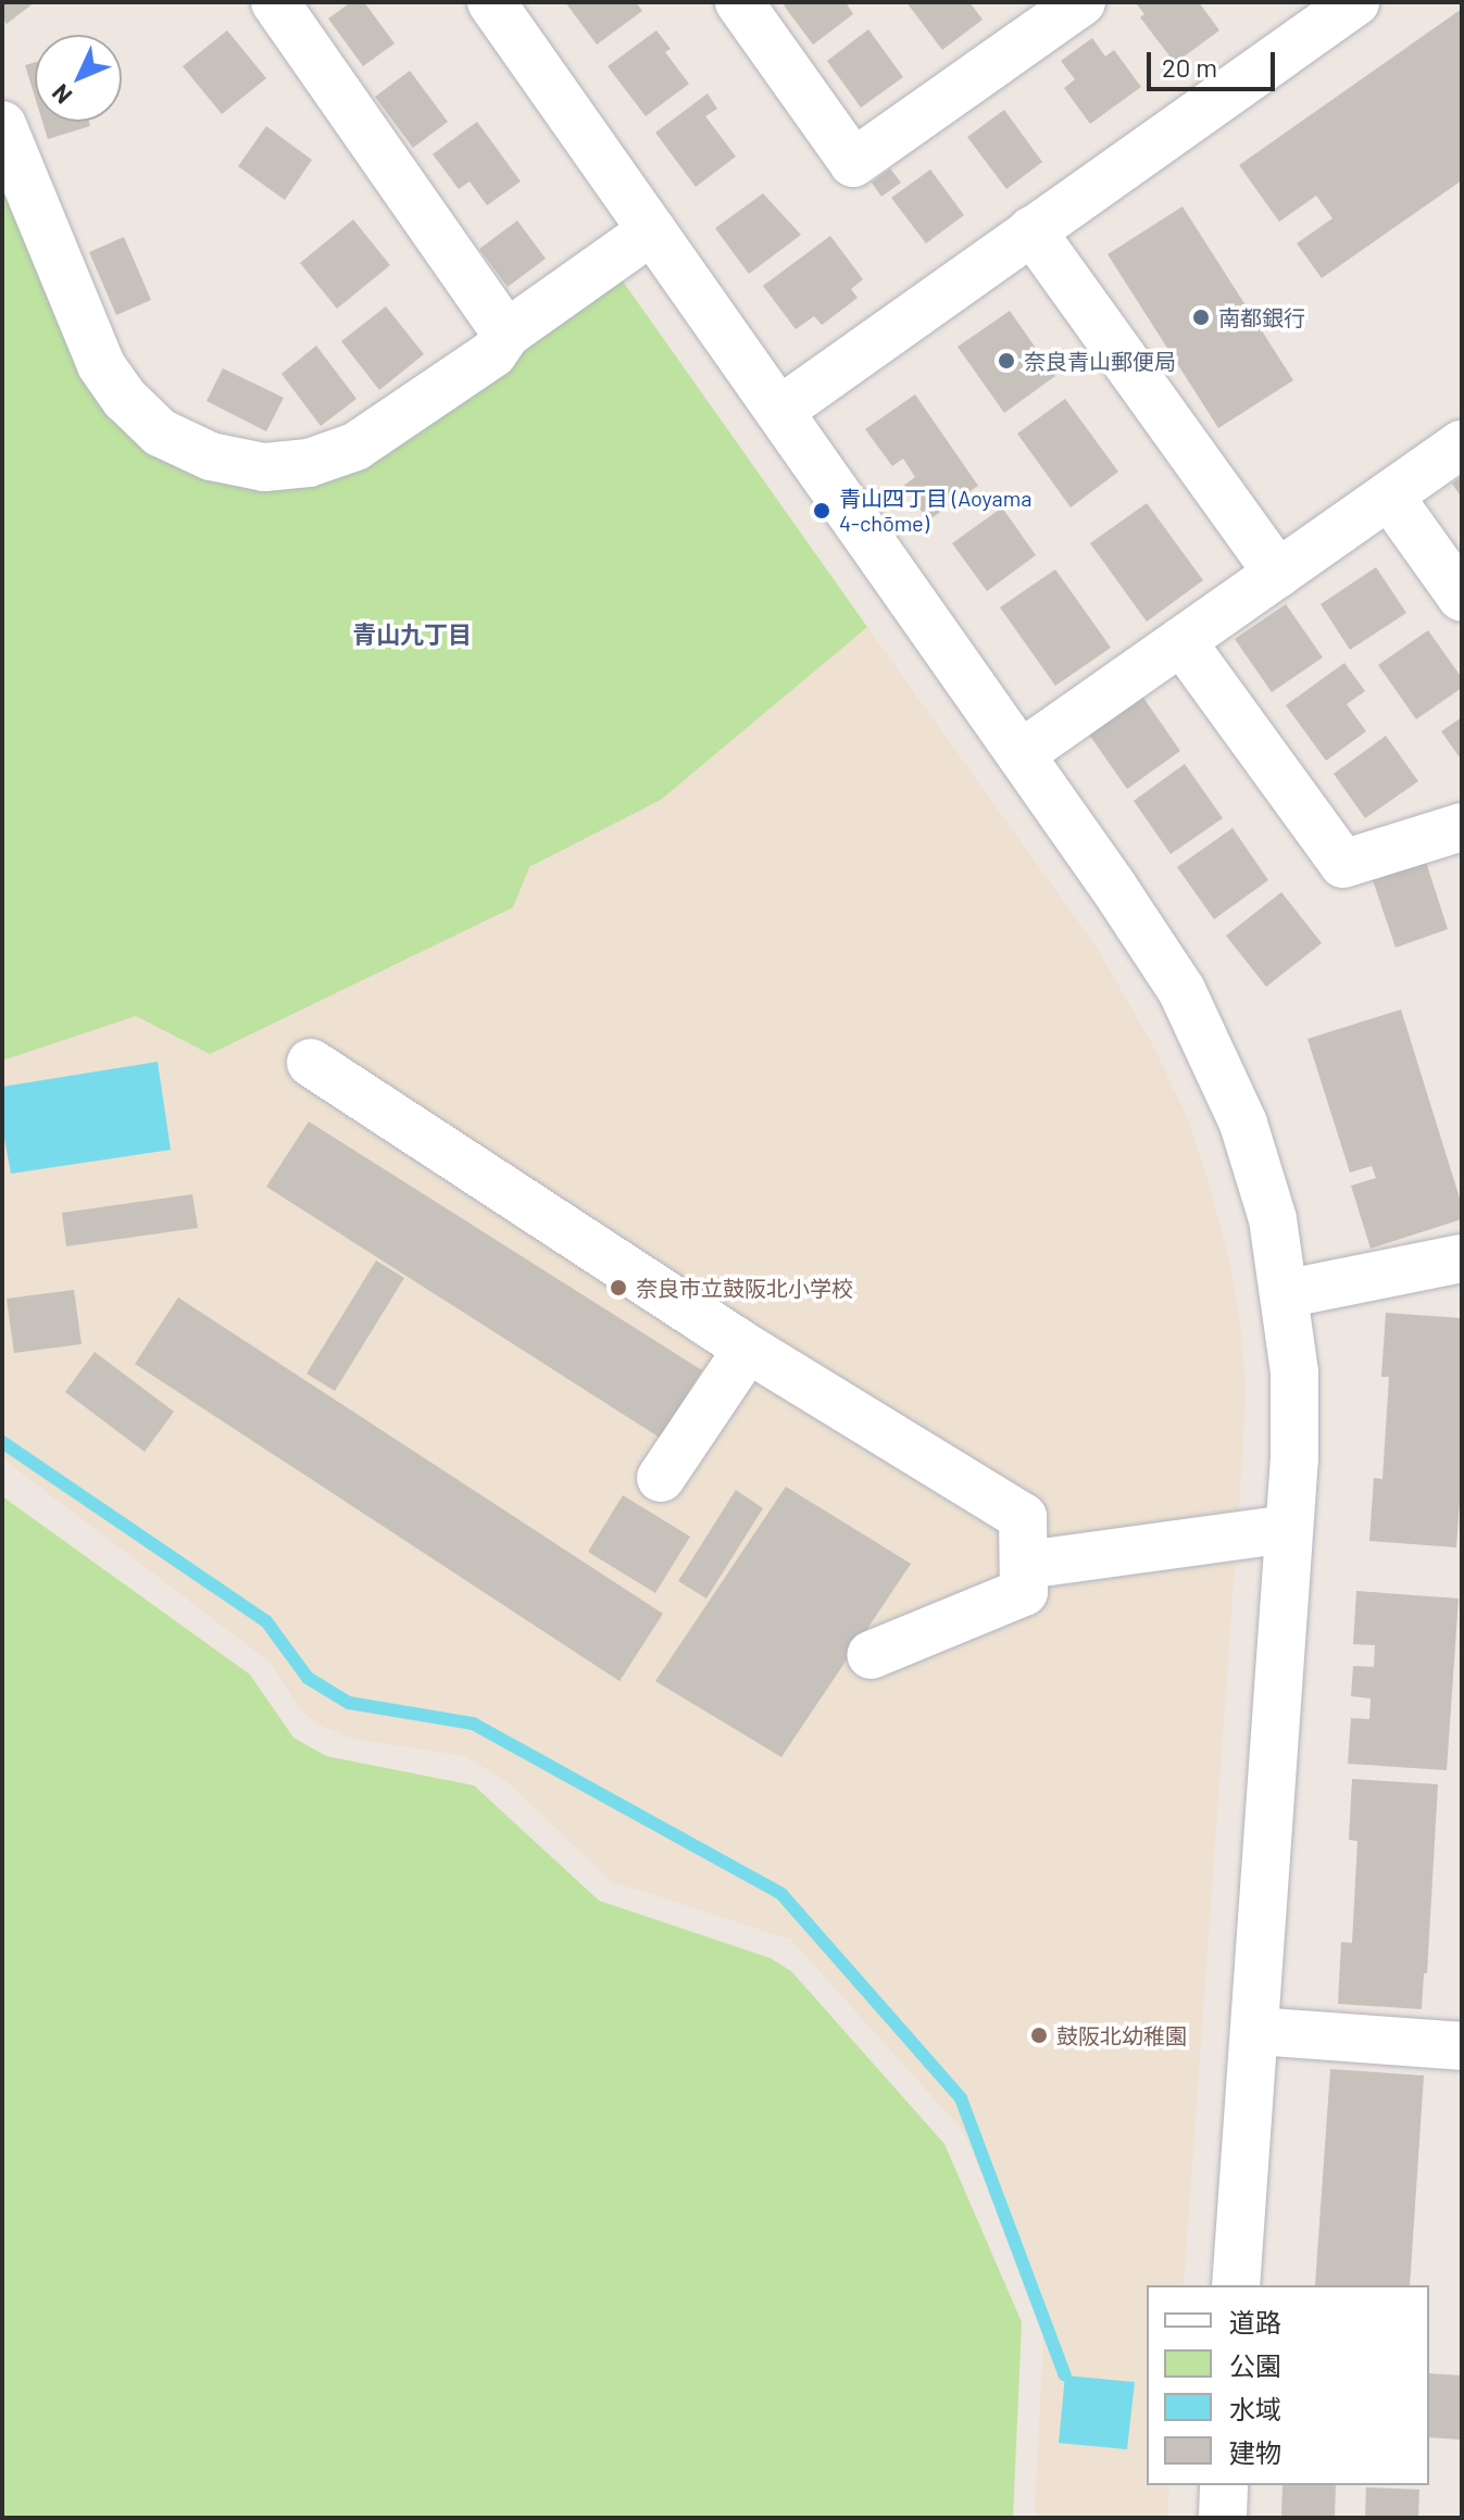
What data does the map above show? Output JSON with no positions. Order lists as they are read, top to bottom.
{
  "districts": ["青山九丁目"],
  "places": [
    "南都銀行",
    "奈良青山郵便局",
    "青山四丁目 (Aoyama 4-chōme)",
    "奈良市立鼓阪北小学校",
    "鼓阪北幼稚園"
  ],
  "legend": [
    "道路",
    "公園",
    "水域",
    "建物"
  ],
  "scale_bar": "20 m",
  "north": "bottom left"
}
